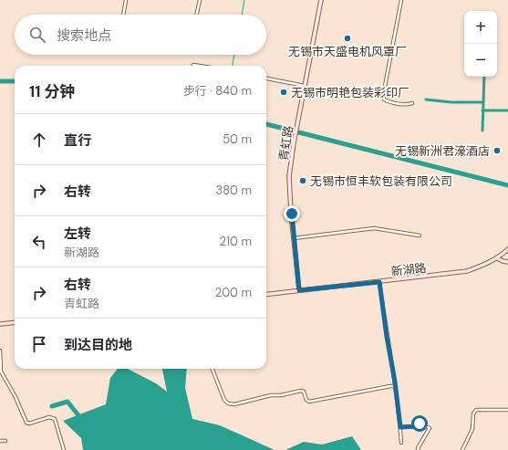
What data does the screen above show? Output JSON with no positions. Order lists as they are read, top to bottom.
{
  "streets": {
    "street": ["青虹路", "新湖路"]
  },
  "crossings": [
    ["青虹路", "新湖路"]
  ],
  "places": [
    "无锡市天盛电机风罩厂",
    "无锡市明艳包装彩印厂",
    "无锡新洲君濠酒店",
    "无锡市恒丰软包装有限公司"
  ],
  "page": {
    "map_buttons": ["+", "−"],
    "search": "搜索地点",
    "heading": ["11 分钟", "步行 · 840 m"],
    "list": [
      ["直行", "50 m"],
      ["右转", "380 m"],
      ["左转", "新湖路", "210 m"],
      ["右转", "青虹路", "200 m"],
      "到达目的地"
    ]
  }
}
